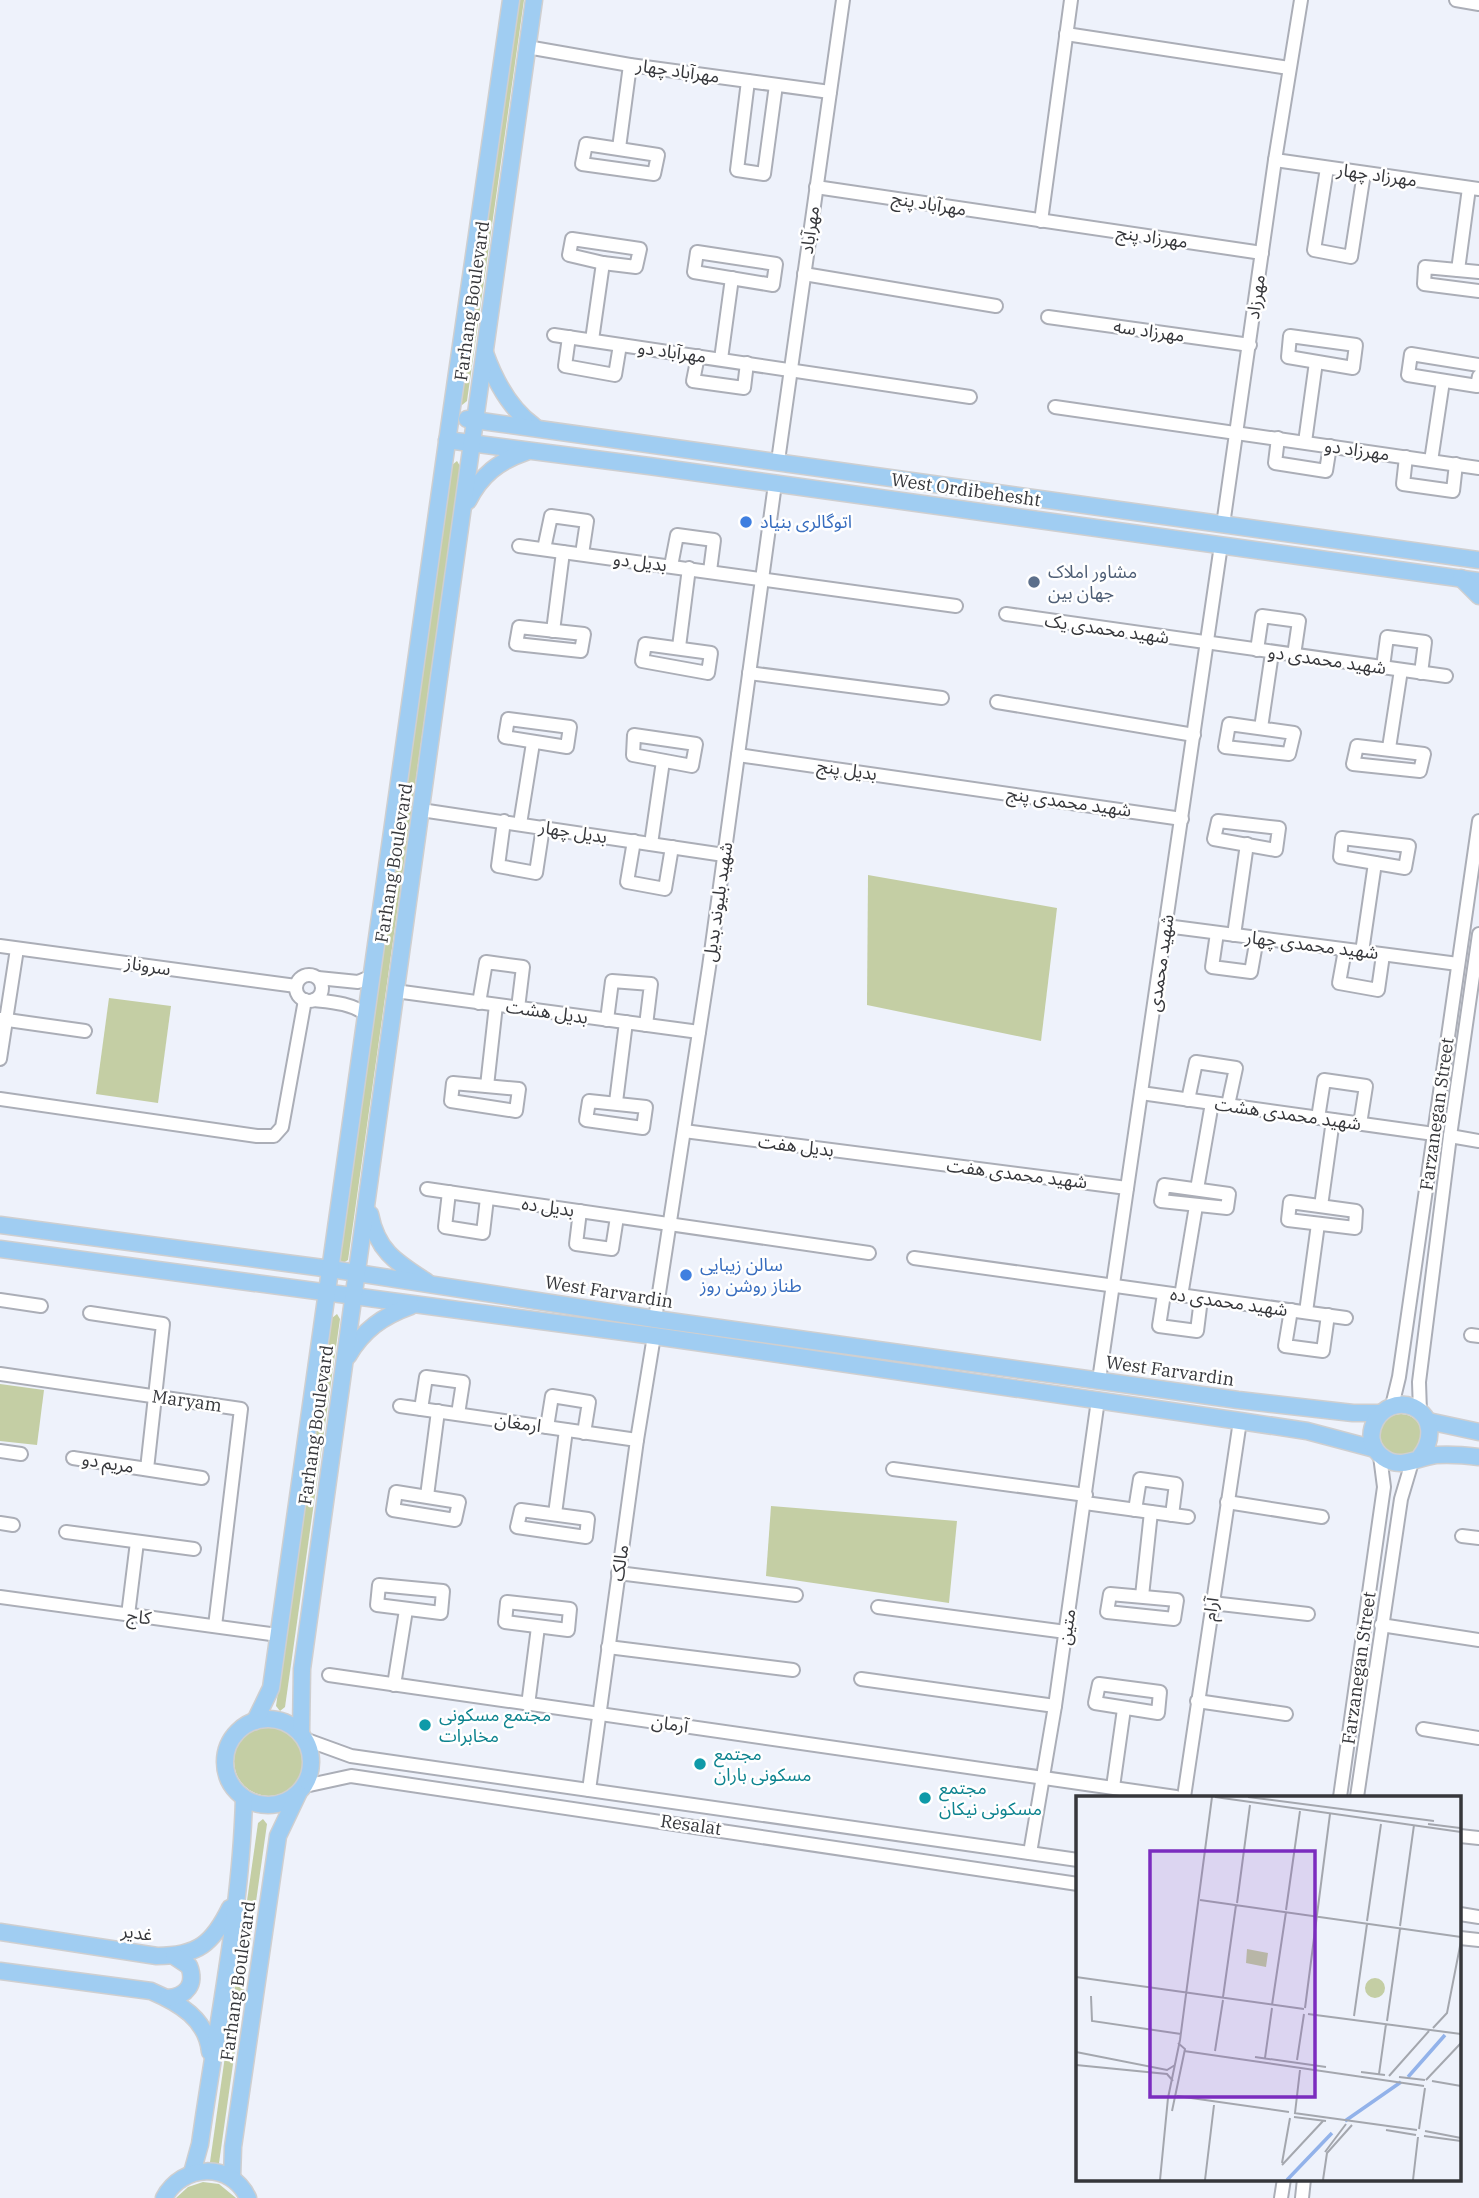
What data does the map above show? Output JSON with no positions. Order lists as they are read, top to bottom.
{
  "streets": {
    "main road": [
      "Farhang Boulevard",
      "West Ordibehesht",
      "West Farvardin",
      "غدیر"
    ],
    "street": [
      "مهرآباد چهار",
      "مهرزاد چهار",
      "مهرآباد پنج",
      "مهرآباد",
      "مهرزاد پنج",
      "مهرزاد",
      "مهرزاد سه",
      "مهرآباد دو",
      "مهرزاد دو",
      "بدیل دو",
      "شهید محمدی یک",
      "شهید محمدی دو",
      "بدیل پنج",
      "شهید محمدی پنج",
      "بدیل چهار",
      "شهید بلیوند بدیل",
      "شهید محمدی چهار",
      "شهید محمدی",
      "سروناز",
      "بدیل هشت",
      "شهید محمدی هشت",
      "Farzanegan Street",
      "بدیل هفت",
      "شهید محمدی هفت",
      "بدیل ده",
      "شهید محمدی ده",
      "Maryam",
      "ارمغان",
      "مریم دو",
      "مالک",
      "آرام",
      "کاج",
      "متین",
      "آرمان",
      "Resalat"
    ]
  },
  "crossings": [
    ["مهرآباد چهار", "مهرآباد"],
    ["مهرآباد چهار", "Farhang Boulevard"],
    ["مهرزاد چهار", "مهرزاد"],
    ["مهرآباد پنج", "مهرآباد"],
    ["مهرآباد پنج", "مهرزاد پنج"],
    ["مهرآباد", "مهرآباد دو"],
    ["مهرآباد", "West Ordibehesht"],
    ["مهرزاد پنج", "مهرزاد"],
    ["مهرزاد", "مهرزاد سه"],
    ["مهرزاد", "مهرزاد دو"],
    ["مهرزاد", "West Ordibehesht"],
    ["Farhang Boulevard", "West Ordibehesht"],
    ["Farhang Boulevard", "بدیل چهار"],
    ["Farhang Boulevard", "بدیل هشت"],
    ["Farhang Boulevard", "West Farvardin"],
    ["Farhang Boulevard", "کاج"],
    ["Farhang Boulevard", "Resalat"],
    ["Farhang Boulevard", "غدیر"],
    ["West Ordibehesht", "شهید بلیوند بدیل"],
    ["West Ordibehesht", "شهید محمدی"],
    ["بدیل دو", "شهید بلیوند بدیل"],
    ["شهید محمدی یک", "شهید محمدی دو"],
    ["شهید محمدی یک", "شهید محمدی"],
    ["شهید محمدی دو", "شهید محمدی"],
    ["بدیل پنج", "شهید محمدی پنج"],
    ["بدیل پنج", "شهید بلیوند بدیل"],
    ["شهید محمدی پنج", "شهید محمدی"],
    ["بدیل چهار", "شهید بلیوند بدیل"],
    ["شهید بلیوند بدیل", "بدیل هشت"],
    ["شهید بلیوند بدیل", "بدیل هفت"],
    ["شهید بلیوند بدیل", "بدیل ده"],
    ["شهید بلیوند بدیل", "West Farvardin"],
    ["شهید محمدی چهار", "شهید محمدی"],
    ["شهید محمدی چهار", "Farzanegan Street"],
    ["شهید محمدی", "شهید محمدی هشت"],
    ["شهید محمدی", "شهید محمدی هفت"],
    ["شهید محمدی", "West Farvardin"],
    ["شهید محمدی", "شهید محمدی ده"],
    ["شهید محمدی هشت", "Farzanegan Street"],
    ["Farzanegan Street", "West Farvardin"],
    ["بدیل هفت", "شهید محمدی هفت"],
    ["West Farvardin", "مالک"],
    ["West Farvardin", "آرام"],
    ["West Farvardin", "متین"],
    ["Maryam", "مریم دو"],
    ["Maryam", "کاج"],
    ["ارمغان", "مالک"],
    ["مالک", "آرمان"],
    ["مالک", "Resalat"],
    ["متین", "آرمان"],
    ["متین", "Resalat"]
  ],
  "places": [
    "اتوگالری بنیاد",
    "مشاور املاک جهان بین",
    "سالن زیبایی طناز روشن روز",
    "مجتمع مسکونی مخابرات",
    "مجتمع مسکونی باران",
    "مجتمع مسکونی نیکان"
  ]
}
